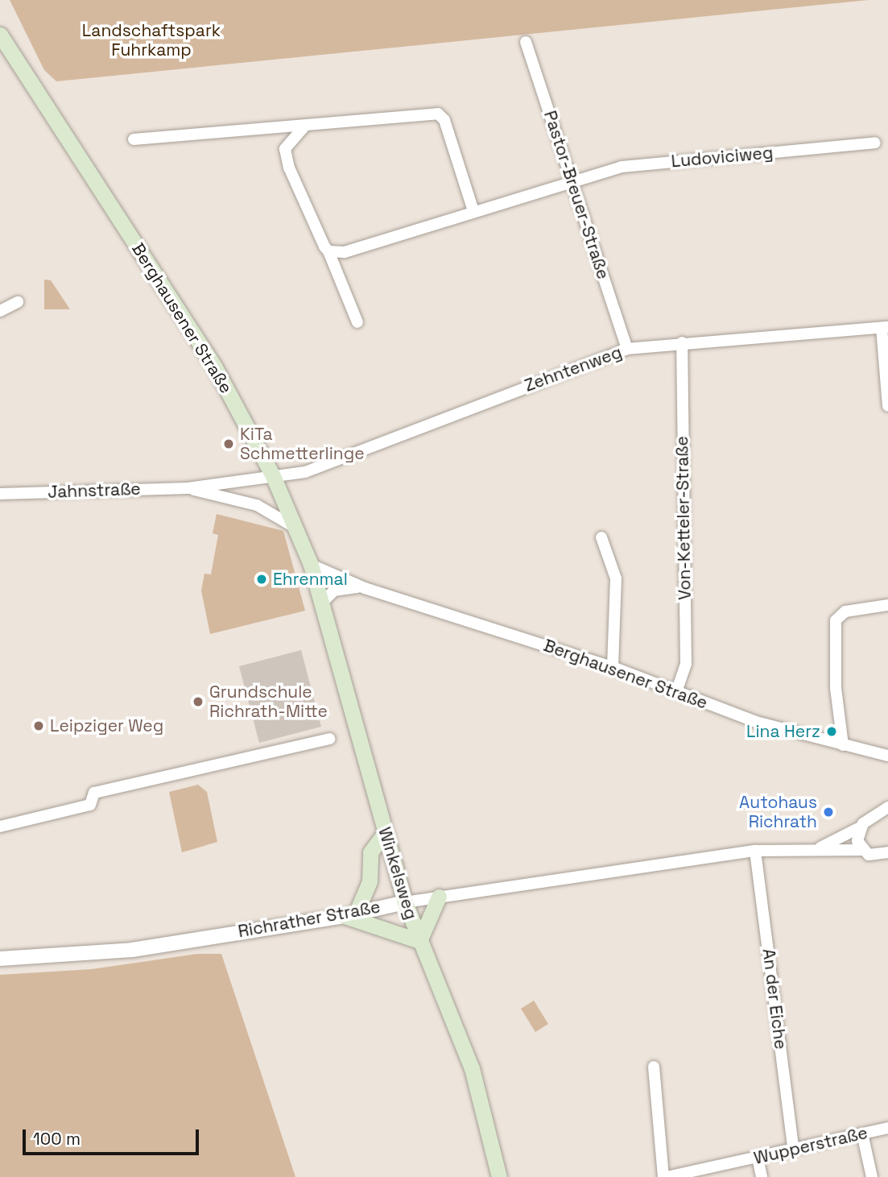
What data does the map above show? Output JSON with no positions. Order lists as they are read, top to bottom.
{
  "streets": {
    "main road": ["Berghausener Straße", "Winkelsweg"],
    "street": [
      "Ludoviciweg",
      "Pastor-Breuer-Straße",
      "Zehntenweg",
      "Jahnstraße",
      "Von-Ketteler-Straße",
      "Richrather Straße",
      "An der Eiche",
      "Wupperstraße"
    ]
  },
  "crossings": [
    ["Ludoviciweg", "Pastor-Breuer-Straße"],
    ["Pastor-Breuer-Straße", "Zehntenweg"],
    ["Berghausener Straße", "Zehntenweg"],
    ["Berghausener Straße", "Jahnstraße"],
    ["Berghausener Straße", "Von-Ketteler-Straße"],
    ["Berghausener Straße", "Winkelsweg"],
    ["Zehntenweg", "Jahnstraße"],
    ["Zehntenweg", "Von-Ketteler-Straße"],
    ["Winkelsweg", "Richrather Straße"],
    ["Richrather Straße", "An der Eiche"],
    ["An der Eiche", "Wupperstraße"]
  ],
  "parks": ["Landschaftspark Fuhrkamp"],
  "places": [
    "KiTa Schmetterlinge",
    "Ehrenmal",
    "Grundschule Richrath-Mitte",
    "Leipziger Weg",
    "Lina Herz",
    "Autohaus Richrath"
  ],
  "scale_bar": "100 m"
}
